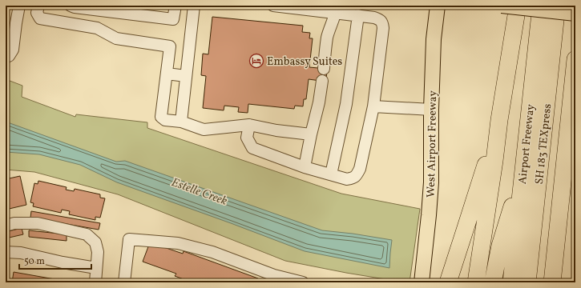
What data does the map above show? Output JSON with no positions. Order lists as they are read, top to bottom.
{
  "streets": {
    "highway": ["Airport Freeway", "SH 183 TEXpress"],
    "main road": ["West Airport Freeway"]
  },
  "water": ["Estelle Creek"],
  "places": {
    "hotel": ["Embassy Suites"]
  },
  "scale_bar": "50 m"
}
